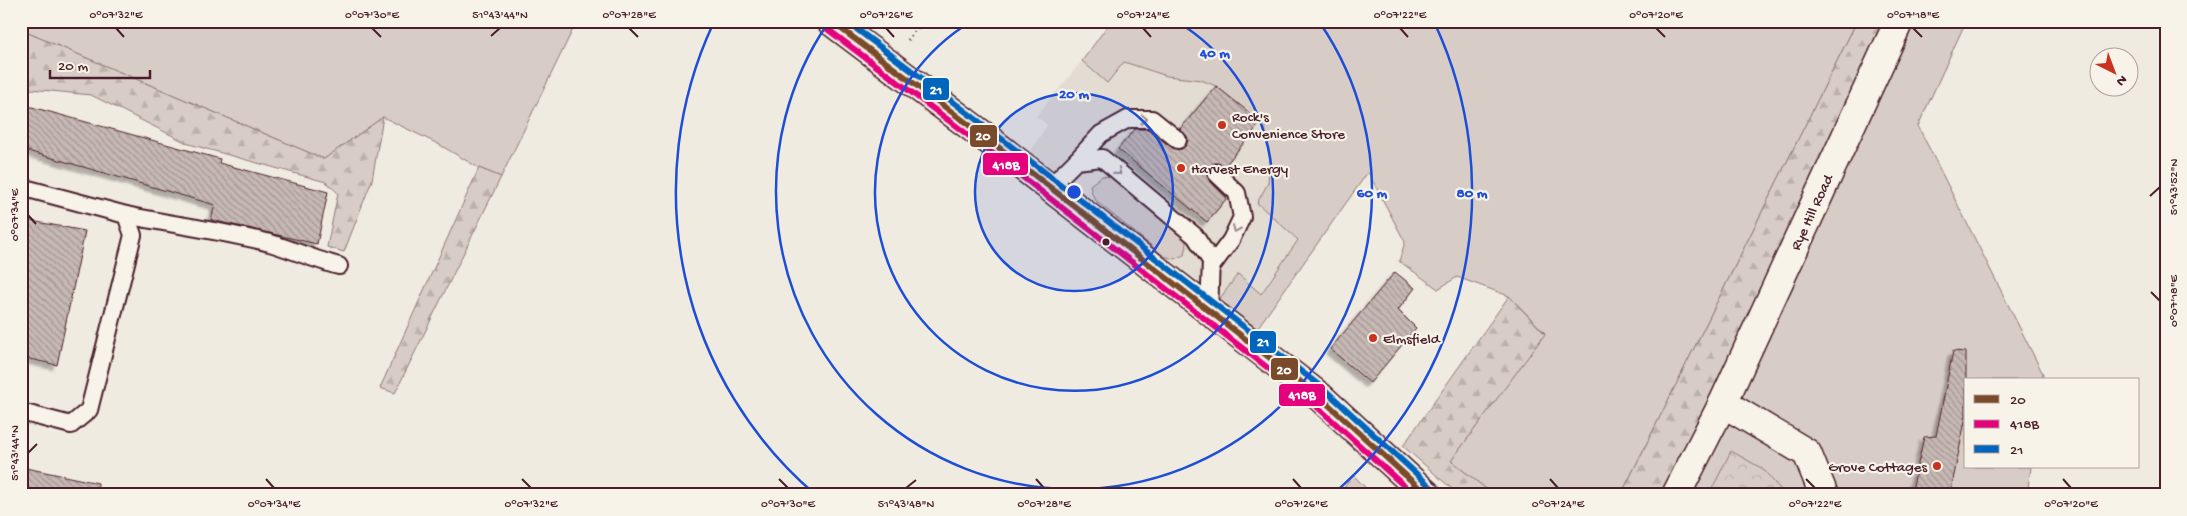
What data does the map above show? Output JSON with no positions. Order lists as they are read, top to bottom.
{
  "streets": {
    "main road": ["Rye Hill Road"]
  },
  "places": [
    "Rock's Convenience Store",
    "Harvest Energy",
    "Elmsfield",
    "Grove Cottages"
  ],
  "lines": ["transit line 20", "transit line 21", "transit line 418B"],
  "legend": ["20", "418B", "21"],
  "scale_bar": "20 m",
  "north": "bottom right",
  "coordinates": [
    "0°07'32\"E",
    "0°07'30\"E",
    "51°43'44\"N",
    "0°07'28\"E",
    "0°07'26\"E",
    "0°07'24\"E",
    "0°07'22\"E",
    "0°07'20\"E",
    "0°07'18\"E",
    "51°43'52\"N",
    "0°07'34\"E",
    "51°43'48\"N"
  ],
  "rings": [
    "40 m",
    "20 m",
    "60 m",
    "80 m"
  ]
}
